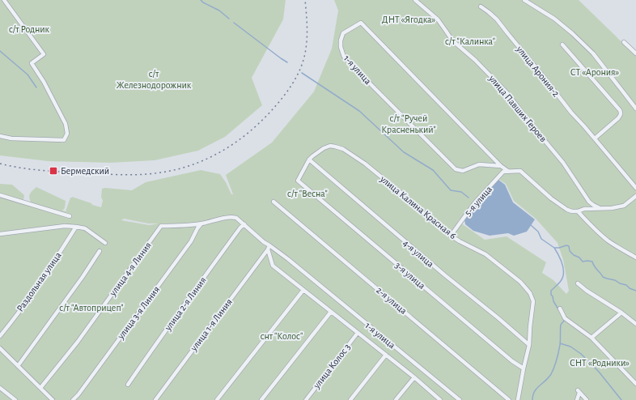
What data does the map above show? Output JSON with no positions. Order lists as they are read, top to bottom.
{
  "streets": {
    "street": [
      "1-я улица",
      "улица Арония-2",
      "улица Павших Героев",
      "5-я улица",
      "улица Калина Красная 6",
      "4-я улица",
      "улица 4-я Линия",
      "3-я улица",
      "Раздольная улица",
      "2-я улица",
      "улица 2-я Линия",
      "улица 3-я Линия",
      "улица 1-я Линия",
      "улица Колос 3"
    ]
  },
  "crossings": [
    ["1-я улица", "5-я улица"],
    ["1-я улица", "улица 4-я Линия"],
    ["1-я улица", "улица 2-я Линия"],
    ["1-я улица", "улица 3-я Линия"],
    ["1-я улица", "улица 1-я Линия"],
    ["1-я улица", "улица Колос 3"],
    ["5-я улица", "улица Калина Красная 6"],
    ["улица Калина Красная 6", "4-я улица"],
    ["улица Калина Красная 6", "3-я улица"],
    ["4-я улица", "3-я улица"]
  ],
  "parks": [
    "ДНТ «Ягодка»",
    "с/т Родник",
    "с/т \"Калинка\"",
    "СТ «Арония»",
    "с/т Железнодорожник",
    "с/т \"Ручей Красненький\"",
    "с/т \"Весна\"",
    "с/т \"Автоприцеп\"",
    "снт \"Колос\"",
    "СНТ «Родники»"
  ],
  "places": {
    "transit": ["Бермедский"]
  }
}
